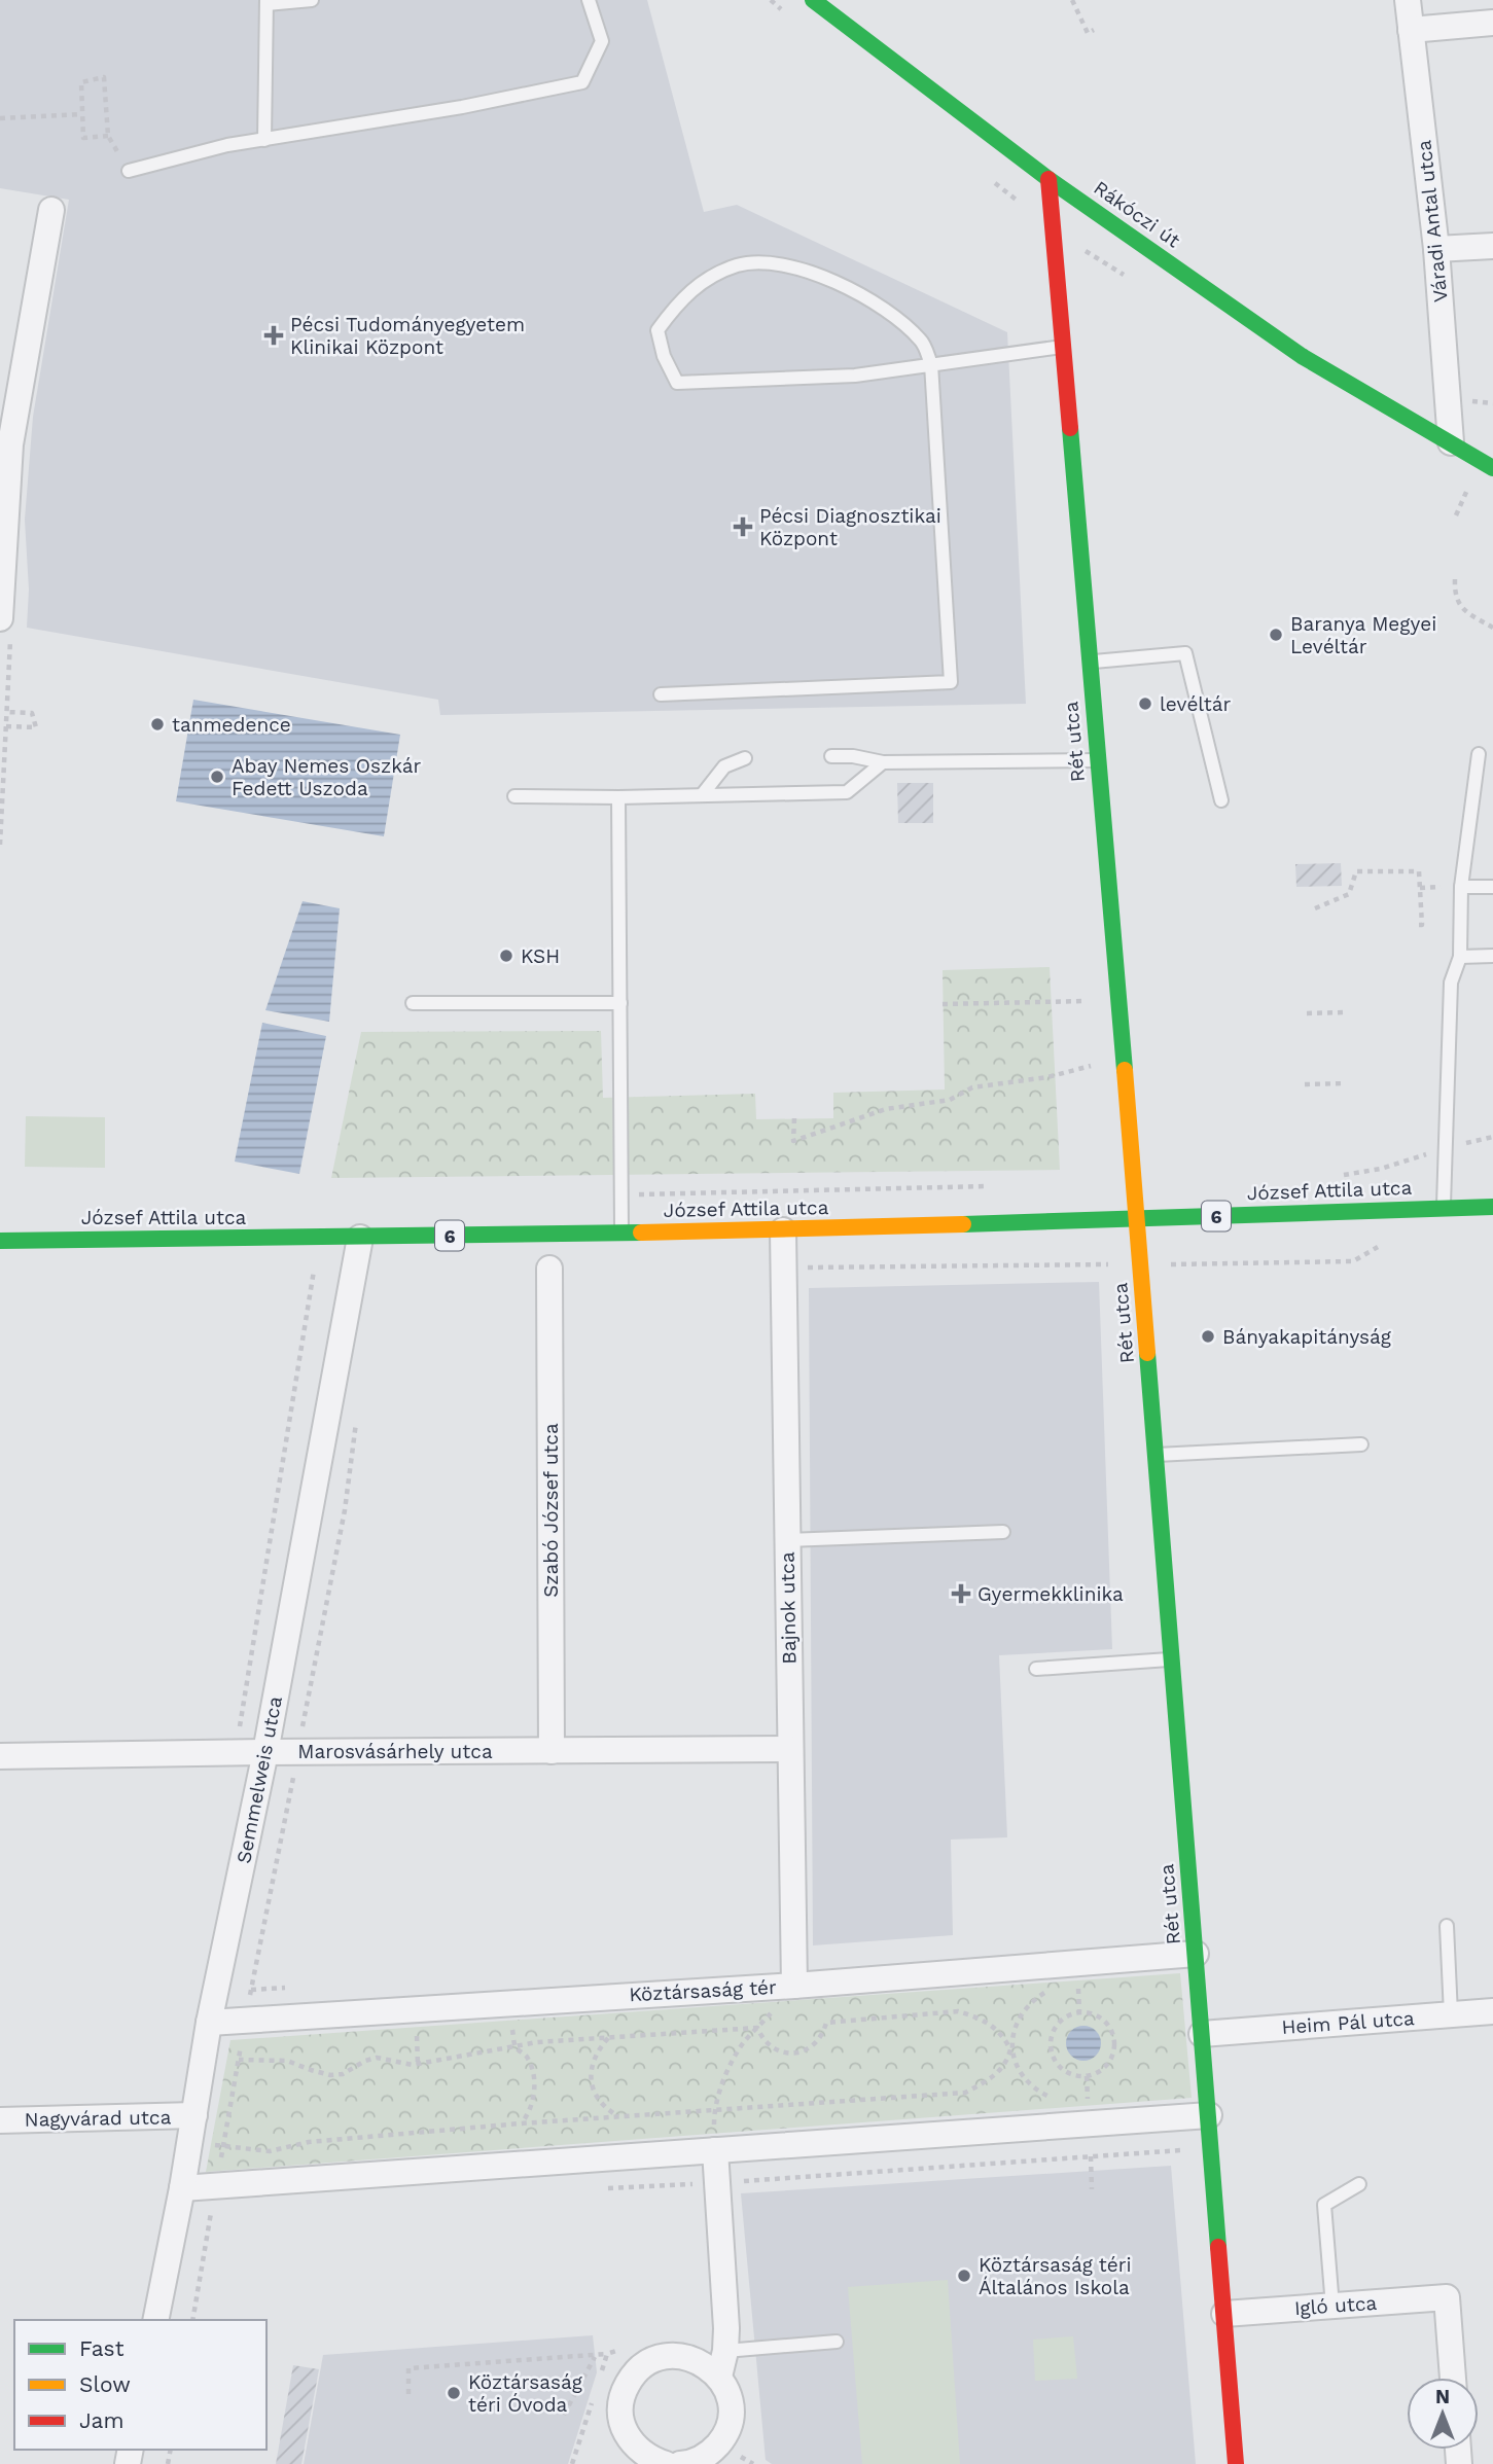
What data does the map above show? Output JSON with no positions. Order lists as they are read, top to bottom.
{
  "streets": {
    "street": [
      "Rákóczi út",
      "Váradi Antal utca",
      "Rét utca",
      "József Attila utca",
      "6",
      "Szabó József utca",
      "Bajnok utca",
      "Marosvásárhely utca",
      "Semmelweis utca",
      "Köztársaság tér",
      "Heim Pál utca",
      "Nagyvárad utca",
      "Igló utca"
    ]
  },
  "crossings": [
    ["Rákóczi út", "Váradi Antal utca"],
    ["Rákóczi út", "Rét utca"],
    ["Rét utca", "József Attila utca"],
    ["Rét utca", "Köztársaság tér"],
    ["Rét utca", "Heim Pál utca"],
    ["Rét utca", "Igló utca"],
    ["József Attila utca", "Bajnok utca"],
    ["József Attila utca", "Semmelweis utca"],
    ["Szabó József utca", "Marosvásárhely utca"],
    ["Bajnok utca", "Marosvásárhely utca"],
    ["Bajnok utca", "Köztársaság tér"],
    ["Marosvásárhely utca", "Semmelweis utca"],
    ["Semmelweis utca", "Köztársaság tér"],
    ["Semmelweis utca", "Nagyvárad utca"]
  ],
  "places": {
    "health": ["Pécsi Tudományegyetem Klinikai Központ", "Pécsi Diagnosztikai Központ", "Gyermekklinika"],
    "other": [
      "Baranya Megyei Levéltár",
      "levéltár",
      "tanmedence",
      "Abay Nemes Oszkár Fedett Uszoda",
      "KSH",
      "Bányakapitányság",
      "Köztársaság téri Általános Iskola",
      "Köztársaság téri Óvoda"
    ]
  },
  "legend": ["Fast", "Slow", "Jam"],
  "north": "top"
}
